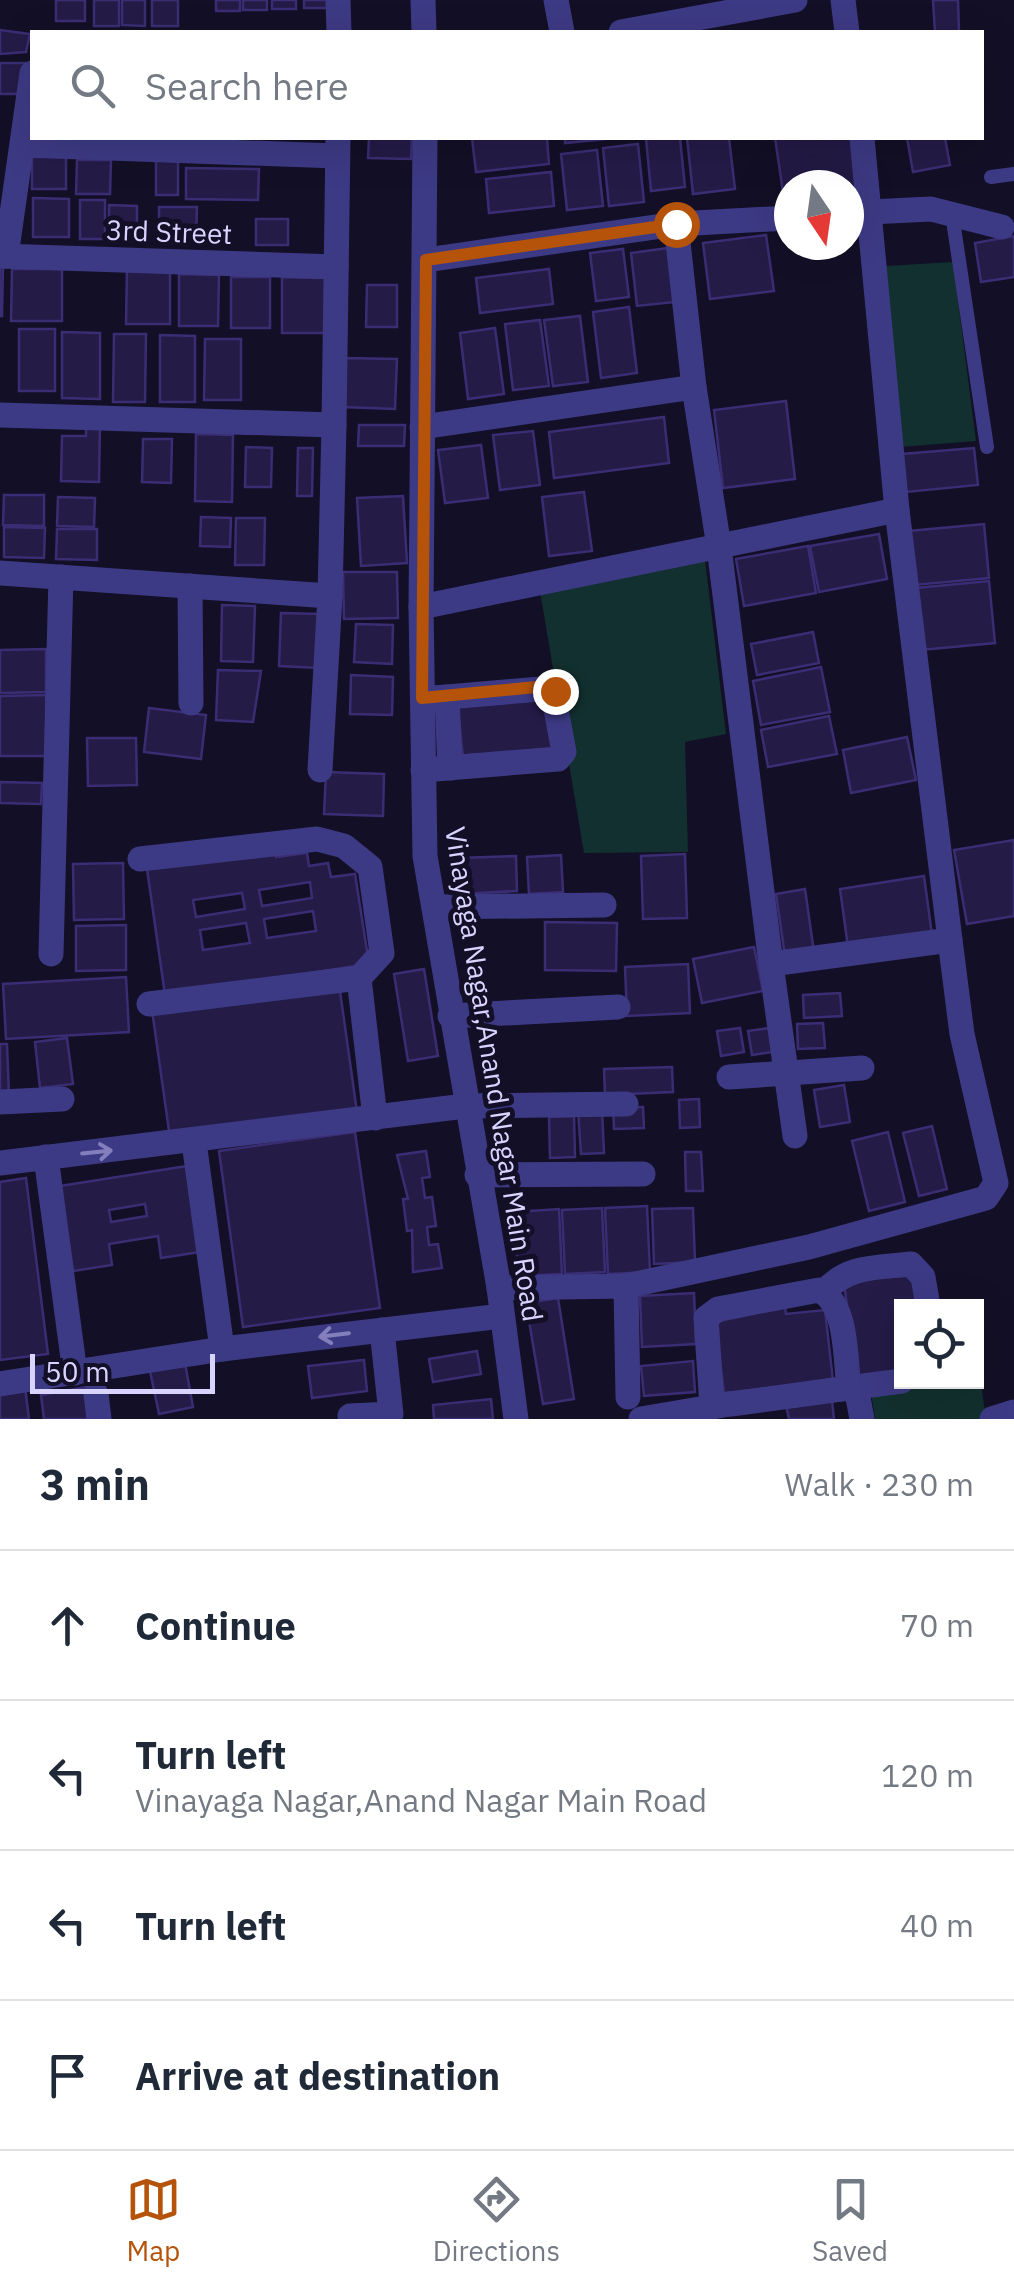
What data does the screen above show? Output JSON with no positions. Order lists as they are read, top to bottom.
{
  "streets": {
    "street": ["3rd Street", "Vinayaga Nagar,Anand Nagar Main Road"]
  },
  "scale_bar": "50 m",
  "north": "bottom",
  "page": {
    "search": "Search here",
    "scale": "50 m",
    "heading": ["3 min", "Walk · 230 m"],
    "list": [
      ["Continue", "70 m"],
      ["Turn left", "Vinayaga Nagar,Anand Nagar Main Road", "120 m"],
      ["Turn left", "40 m"],
      "Arrive at destination"
    ],
    "nav": ["Map", "Directions", "Saved"]
  }
}
